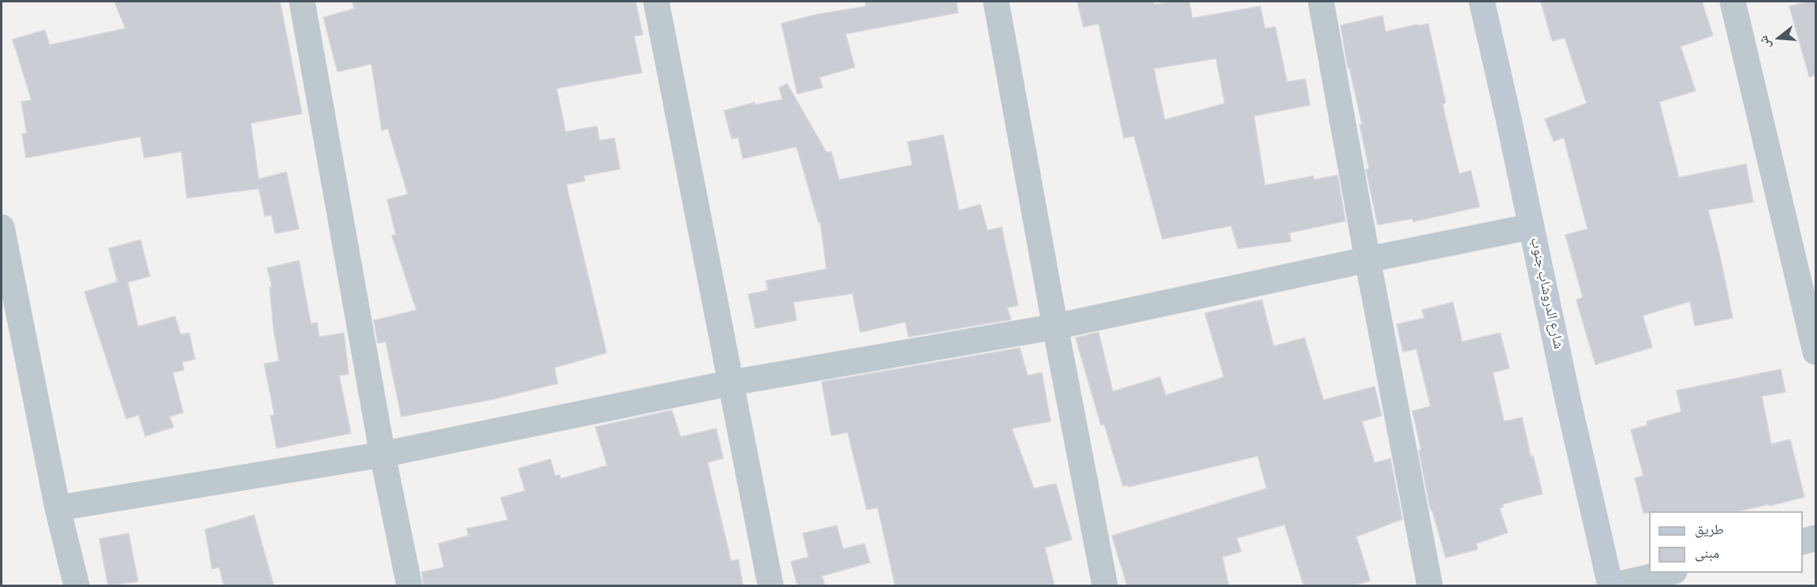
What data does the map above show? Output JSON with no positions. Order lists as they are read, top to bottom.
{
  "streets": {
    "street": ["شارع الدروشاب جنوب"]
  },
  "legend": ["طريق", "مبنى"],
  "north": "left"
}
